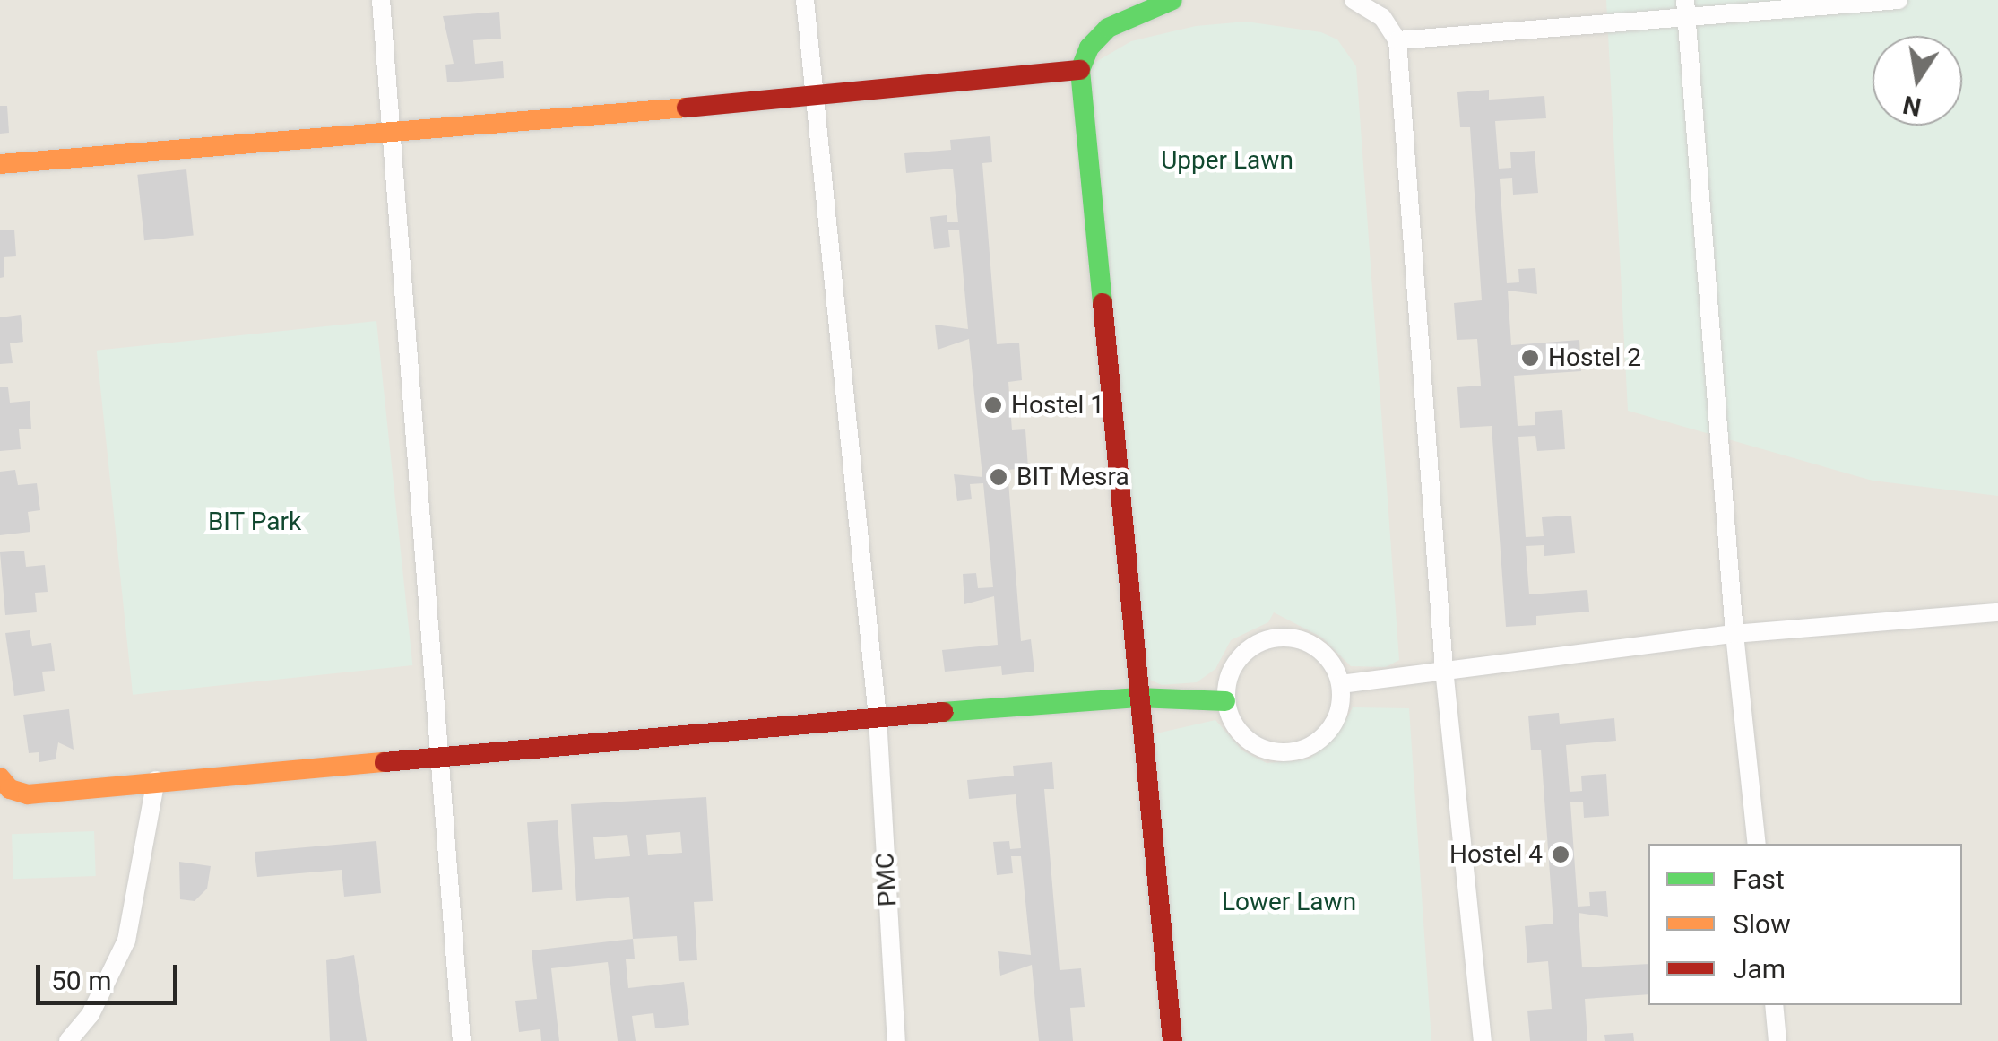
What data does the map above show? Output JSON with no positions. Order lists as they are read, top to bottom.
{
  "streets": {
    "street": ["PMC"]
  },
  "parks": ["Upper Lawn", "BIT Park", "Lower Lawn"],
  "places": [
    "Hostel 2",
    "Hostel 1",
    "BIT Mesra",
    "Hostel 4"
  ],
  "legend": ["Fast", "Slow", "Jam"],
  "scale_bar": "50 m",
  "north": "bottom"
}
